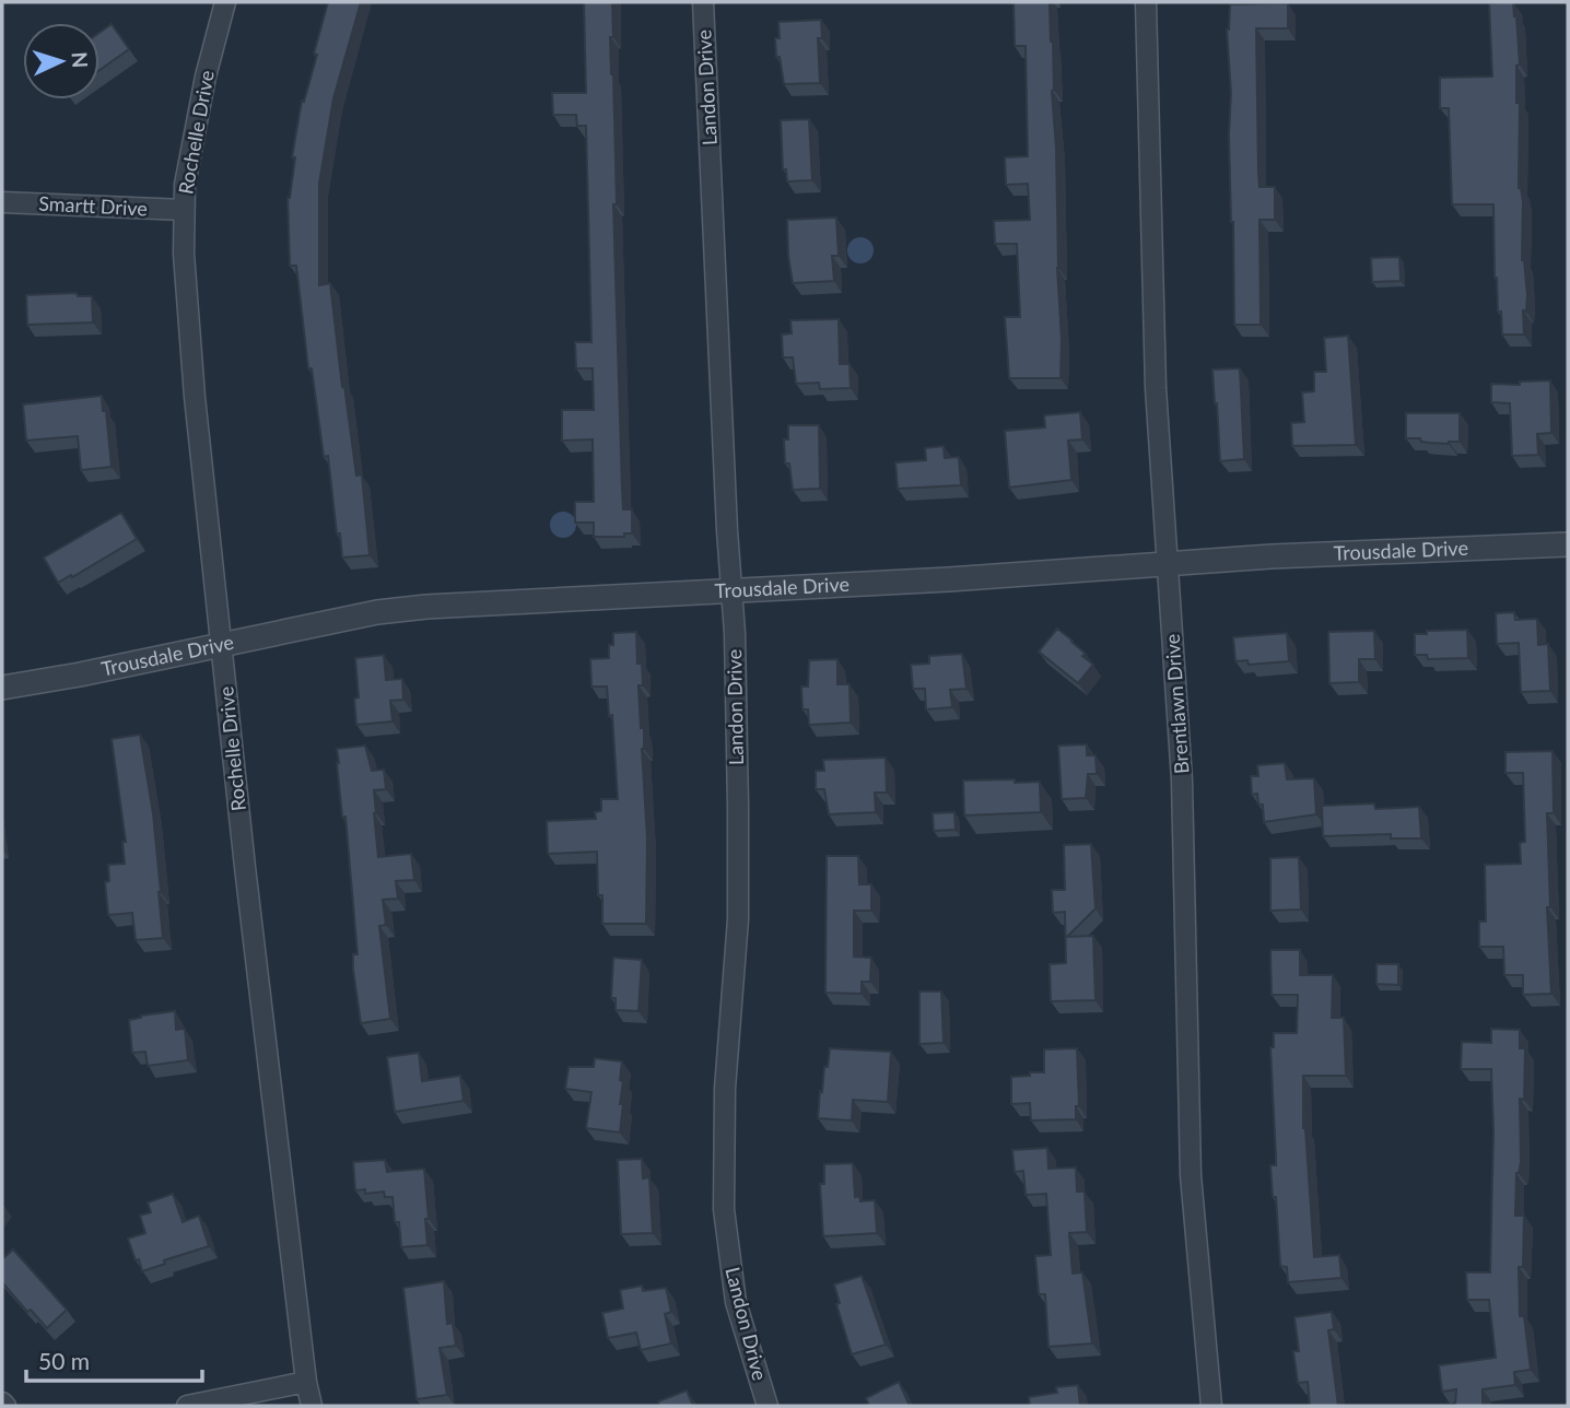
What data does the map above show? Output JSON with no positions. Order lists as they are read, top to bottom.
{
  "streets": {
    "street": [
      "Landon Drive",
      "Rochelle Drive",
      "Smartt Drive",
      "Trousdale Drive",
      "Brentlawn Drive"
    ]
  },
  "crossings": [
    ["Landon Drive", "Trousdale Drive"],
    ["Rochelle Drive", "Smartt Drive"],
    ["Rochelle Drive", "Trousdale Drive"],
    ["Trousdale Drive", "Brentlawn Drive"]
  ],
  "scale_bar": "50 m",
  "north": "right"
}
